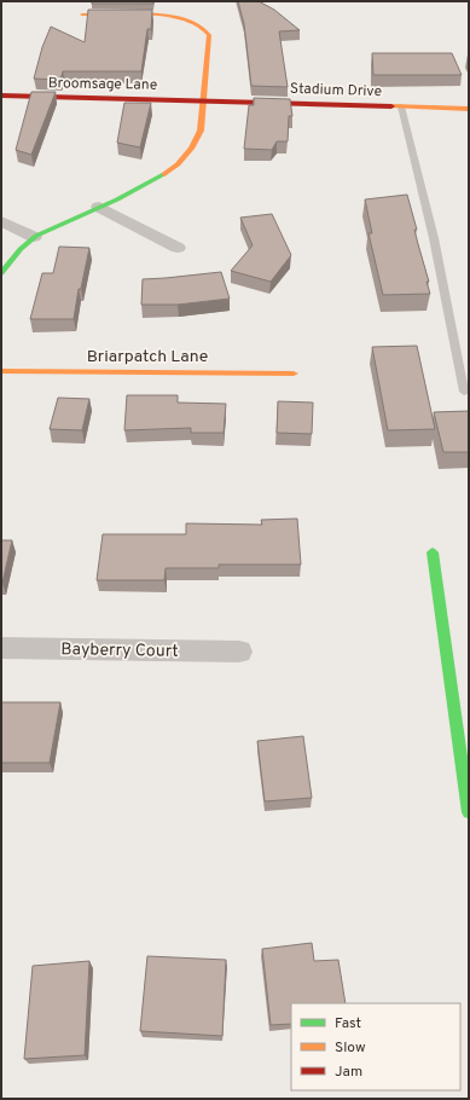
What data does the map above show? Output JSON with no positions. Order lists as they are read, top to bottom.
{
  "streets": {
    "street": [
      "Broomsage Lane",
      "Stadium Drive",
      "Briarpatch Lane",
      "Bayberry Court"
    ]
  },
  "crossings": [
    ["Broomsage Lane", "Stadium Drive"]
  ],
  "legend": ["Fast", "Slow", "Jam"]
}
